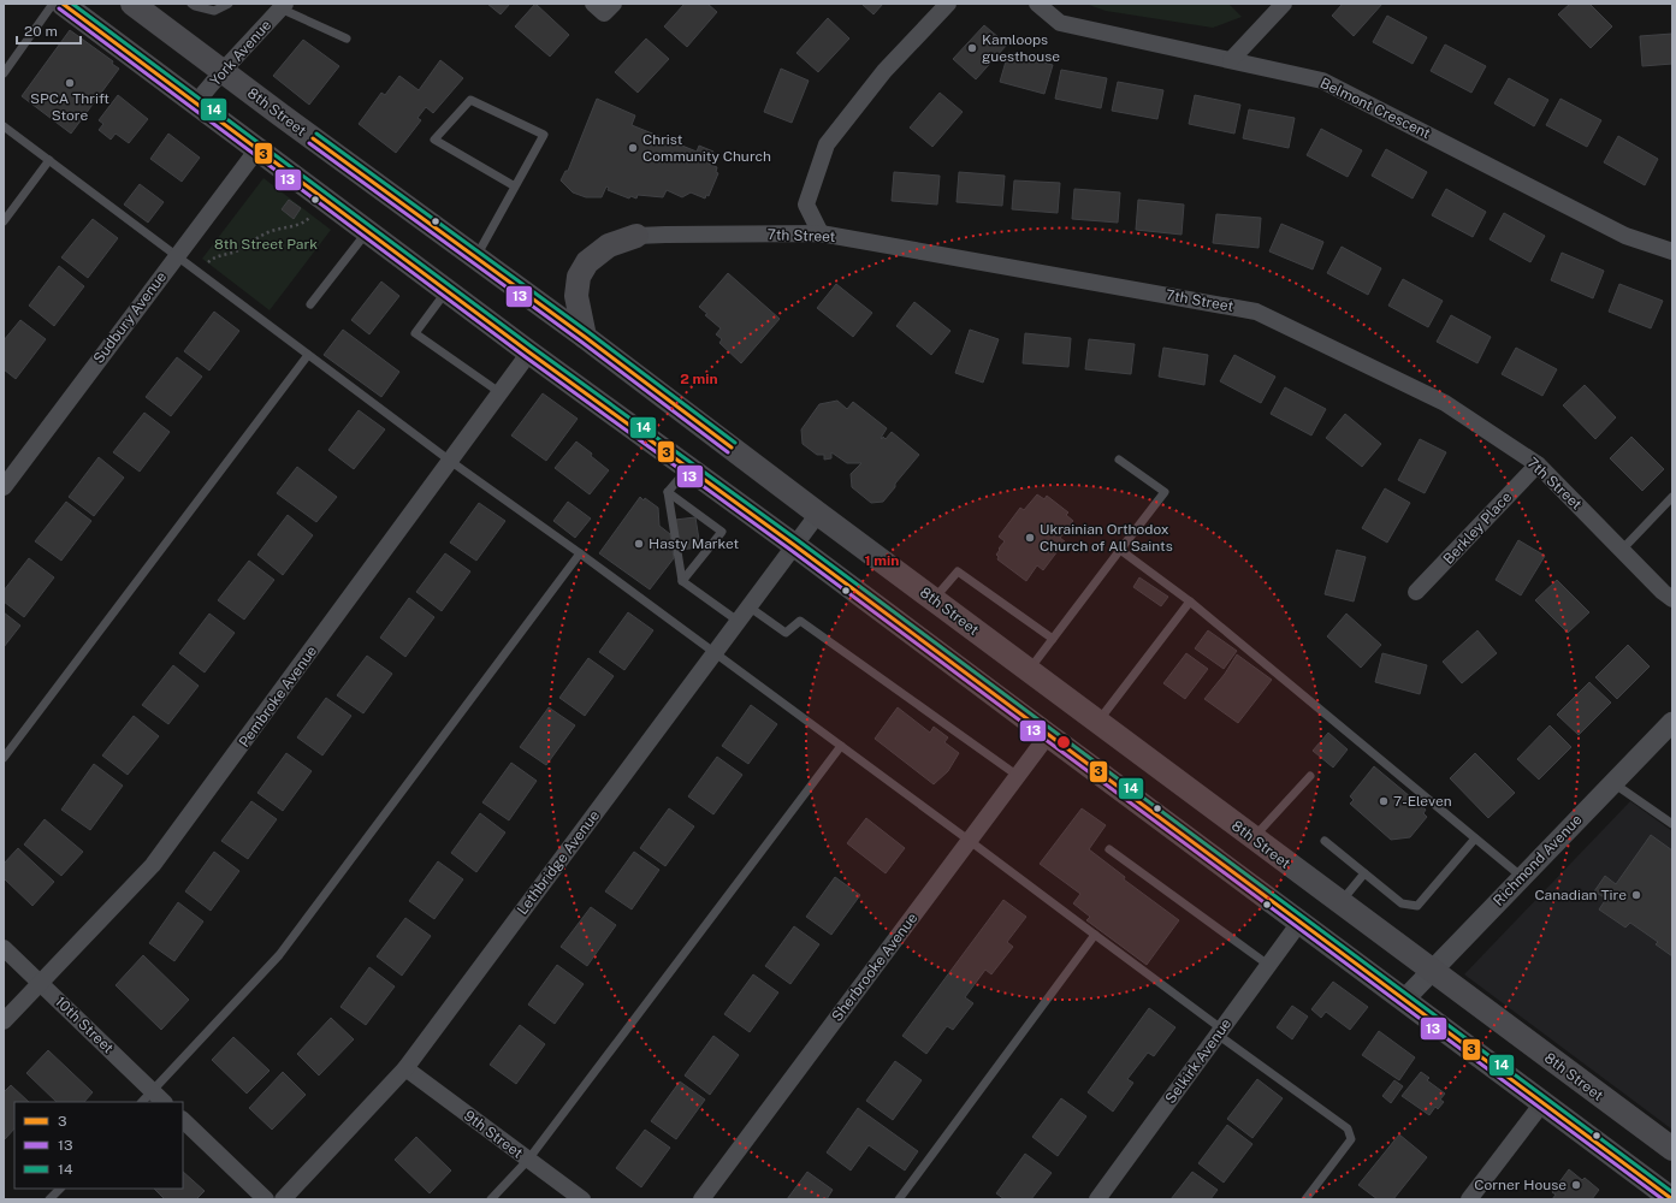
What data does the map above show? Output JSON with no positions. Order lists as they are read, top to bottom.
{
  "streets": {
    "main road": ["8th Street"],
    "street": [
      "York Avenue",
      "Belmont Crescent",
      "7th Street",
      "Sudbury Avenue",
      "Berkley Place",
      "Pembroke Avenue",
      "Richmond Avenue",
      "Lethbridge Avenue",
      "Sherbrooke Avenue",
      "10th Street",
      "Selkirk Avenue",
      "9th Street"
    ]
  },
  "crossings": [
    ["York Avenue", "8th Street"],
    ["8th Street", "Richmond Avenue"],
    ["8th Street", "Lethbridge Avenue"],
    ["7th Street", "Berkley Place"],
    ["Pembroke Avenue", "10th Street"],
    ["Lethbridge Avenue", "9th Street"]
  ],
  "parks": ["8th Street Park"],
  "places": [
    "Kamloops guesthouse",
    "SPCA Thrift Store",
    "Christ Community Church",
    "Ukrainian Orthodox Church of All Saints",
    "Hasty Market",
    "7-Eleven",
    "Canadian Tire",
    "Corner House"
  ],
  "lines": ["transit line 3", "transit line 14", "transit line 13"],
  "legend": ["3", "13", "14"],
  "scale_bar": "20 m",
  "rings": ["2 min", "1 min"]
}
